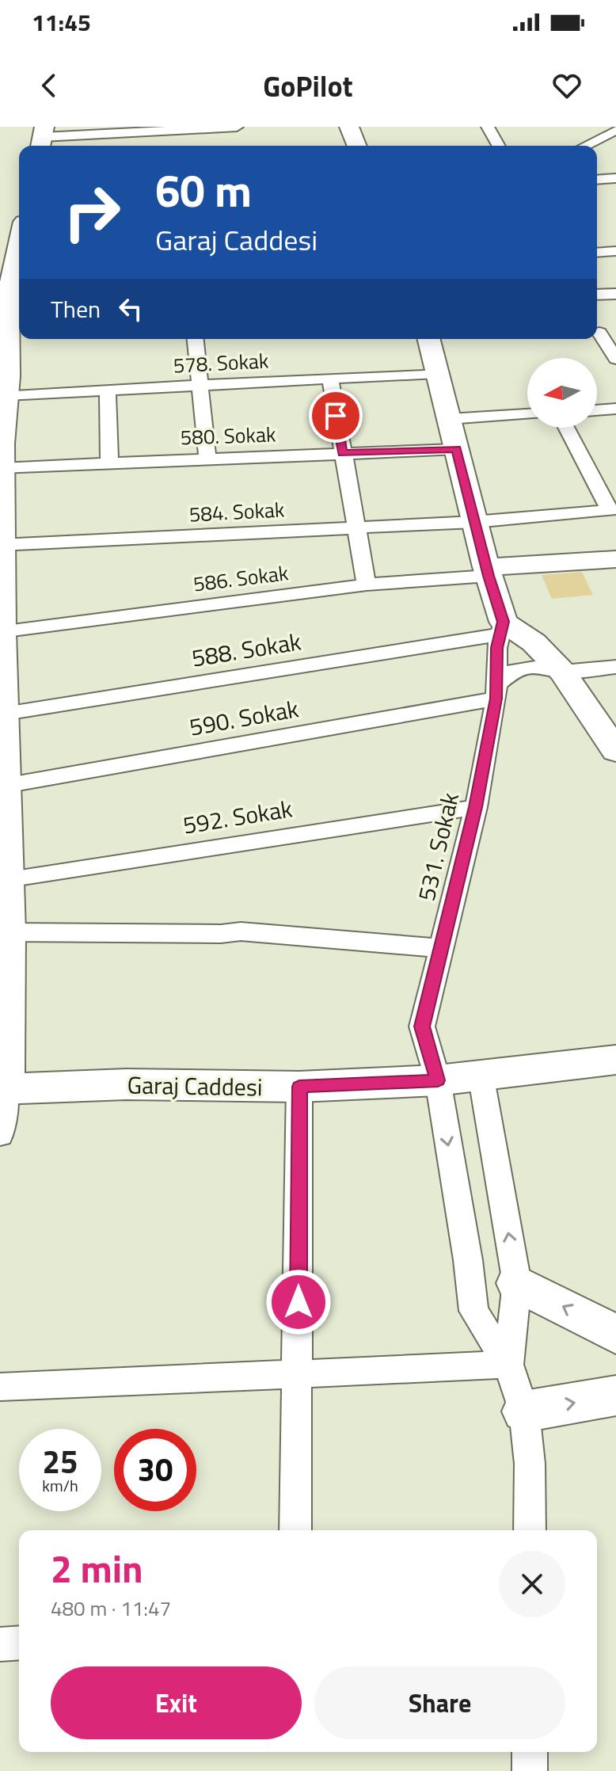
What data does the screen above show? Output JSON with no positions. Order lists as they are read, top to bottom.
{
  "streets": {
    "street": [
      "578. Sokak",
      "580. Sokak",
      "584. Sokak",
      "586. Sokak",
      "588. Sokak",
      "590. Sokak",
      "592. Sokak",
      "531. Sokak",
      "Garaj Caddesi"
    ]
  },
  "crossings": [
    ["588. Sokak", "531. Sokak"],
    ["590. Sokak", "531. Sokak"],
    ["592. Sokak", "531. Sokak"],
    ["531. Sokak", "Garaj Caddesi"]
  ],
  "north": "left",
  "page": {
    "status": "11:45",
    "header": "GoPilot",
    "turn": ["60 m", "Garaj Caddesi"],
    "then": "Then",
    "speed": "25 km/h",
    "limit": "30",
    "heading": ["2 min", "480 m · 11:47"],
    "buttons": ["Exit", "Share"]
  }
}
